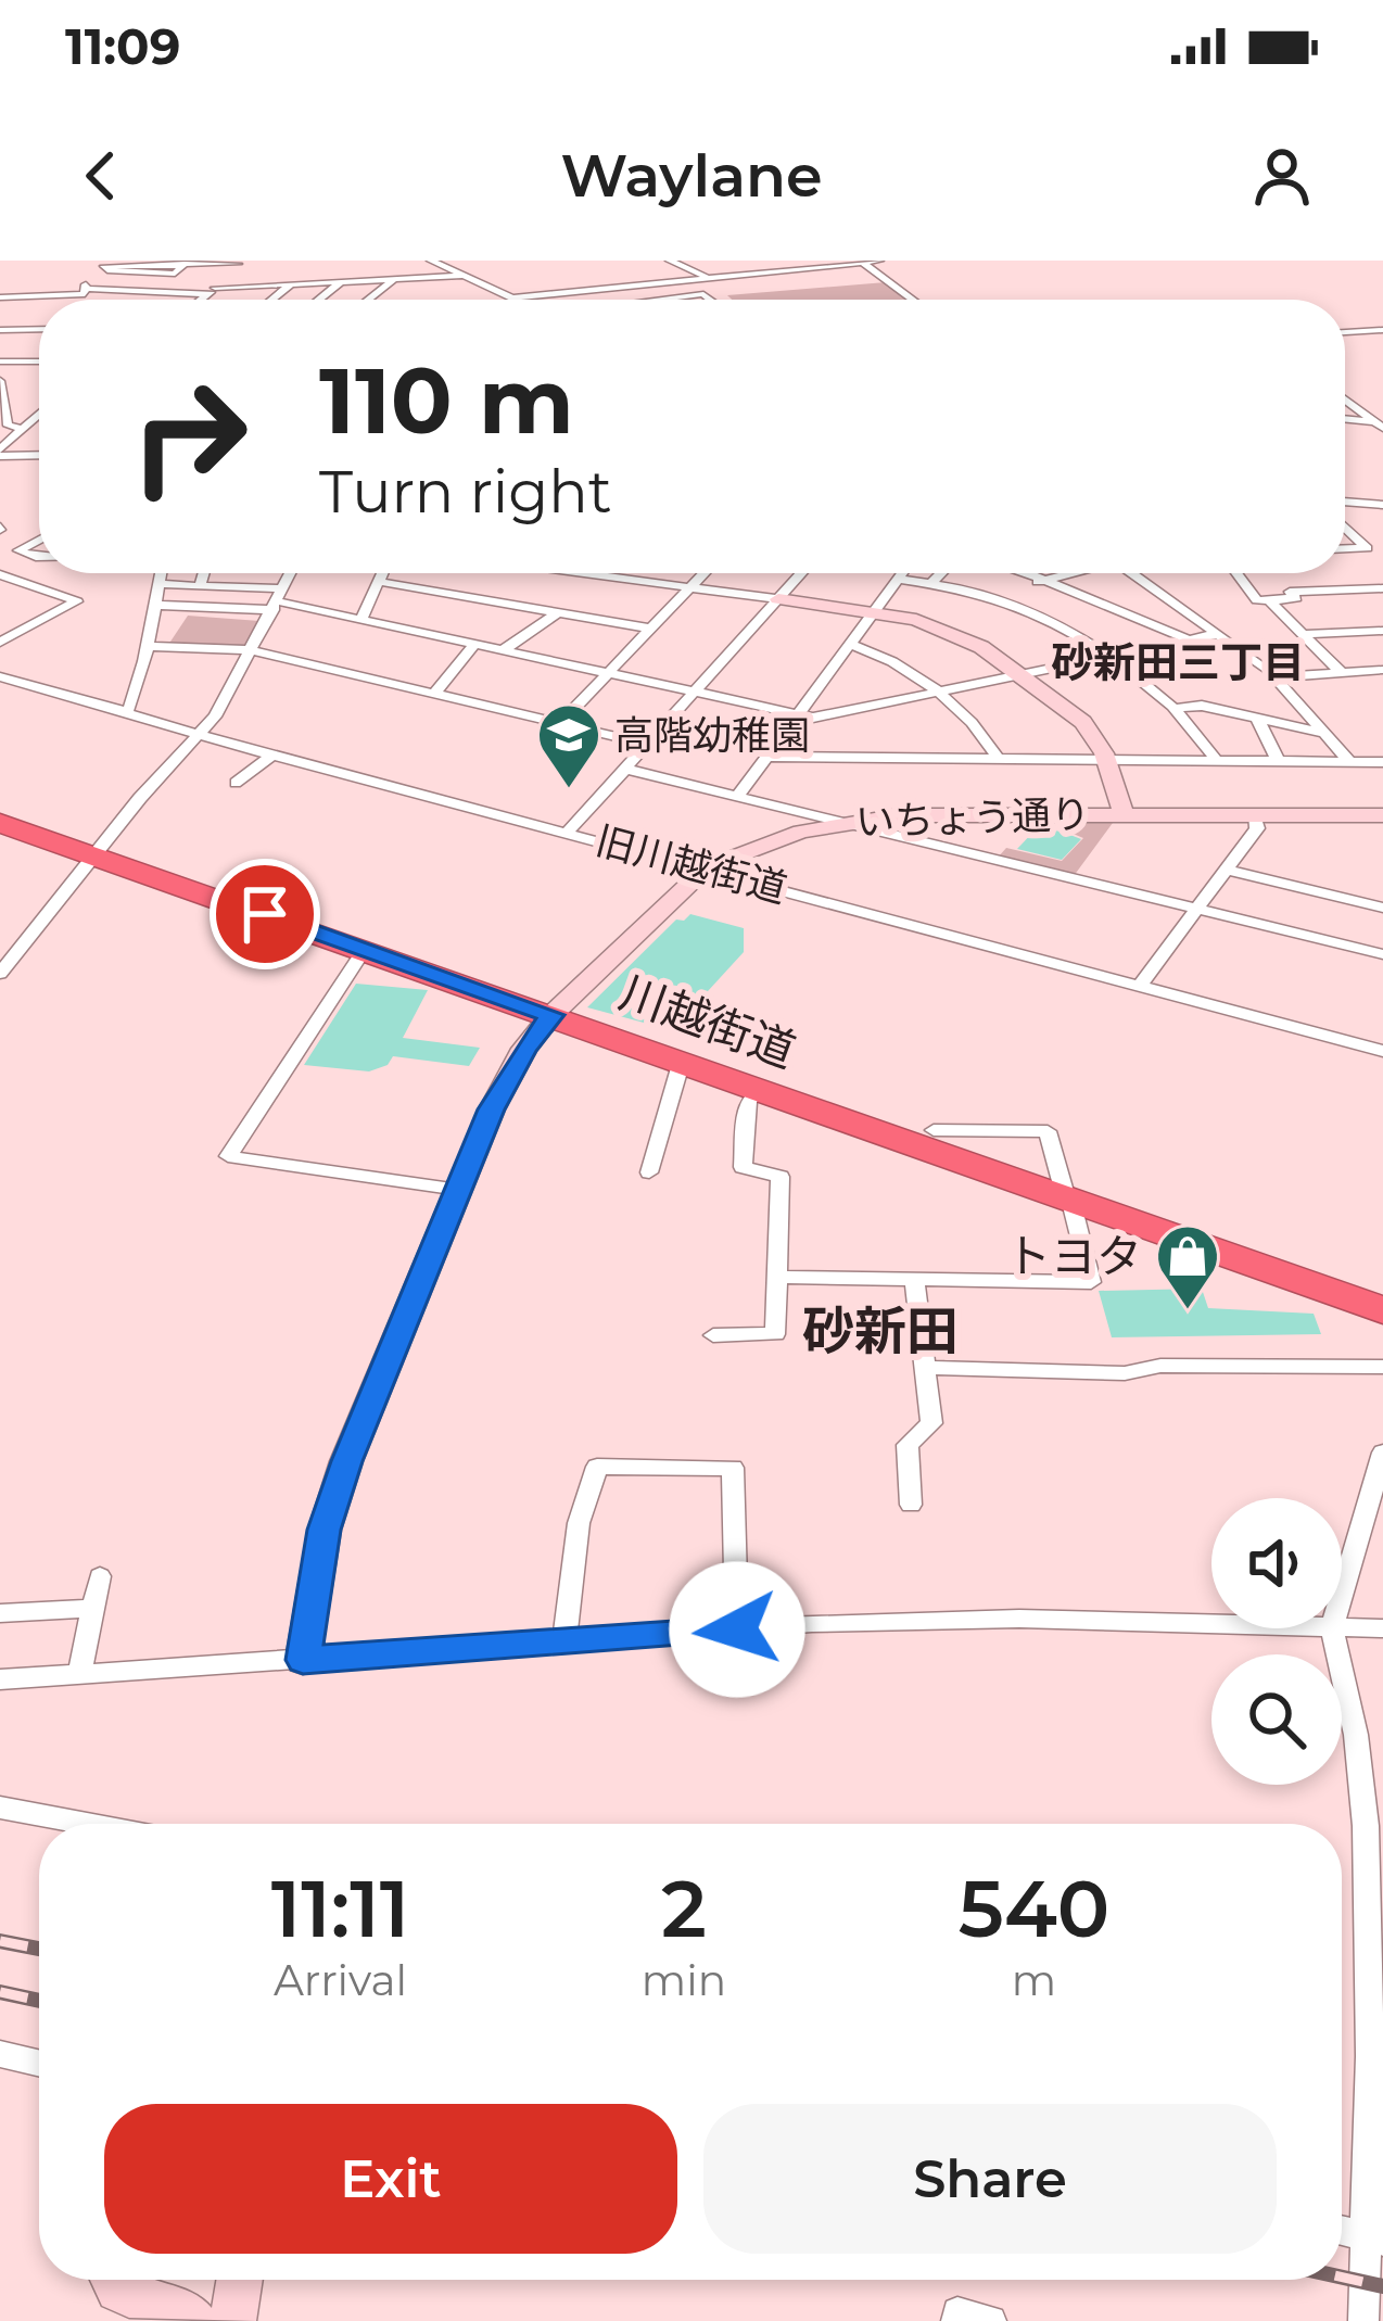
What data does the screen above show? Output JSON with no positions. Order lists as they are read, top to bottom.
{
  "streets": {
    "highway": ["川越街道"],
    "street": ["いちょう通り", "旧川越街道"]
  },
  "crossings": [
    ["いちょう通り", "旧川越街道"],
    ["いちょう通り", "川越街道"]
  ],
  "districts": ["砂新田三丁目", "砂新田"],
  "places": {
    "school or university": ["高階幼稚園"],
    "shop": ["トヨタ"]
  },
  "page": {
    "status": "11:09",
    "header": "Waylane",
    "turn": ["110 m", "Turn right"],
    "eta": [
      "11:11",
      "Arrival",
      "2",
      "min",
      "540",
      "m"
    ],
    "buttons": ["Exit", "Share"]
  }
}
